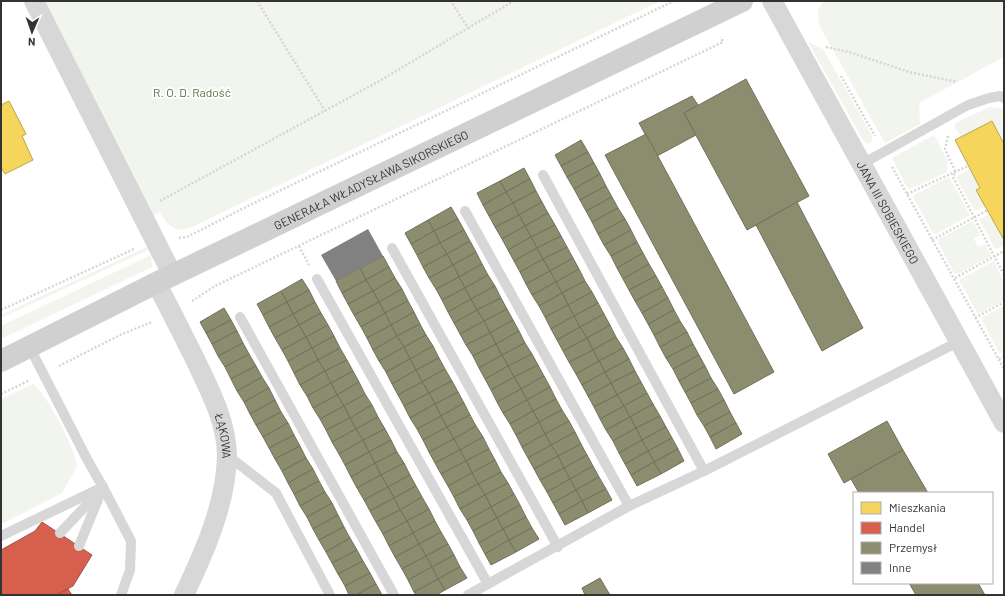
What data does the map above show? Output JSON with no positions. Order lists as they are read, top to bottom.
{
  "streets": {
    "main road": ["GENERAŁA WŁADYSŁAWA SIKORSKIEGO"],
    "street": ["JANA III SOBIESKIEGO", "ŁĄKOWA"]
  },
  "crossings": [
    ["GENERAŁA WŁADYSŁAWA SIKORSKIEGO", "ŁĄKOWA"]
  ],
  "parks": ["R. O. D. Radość"],
  "legend": [
    "Mieszkania",
    "Handel",
    "Przemysł",
    "Inne"
  ],
  "north": "bottom"
}
